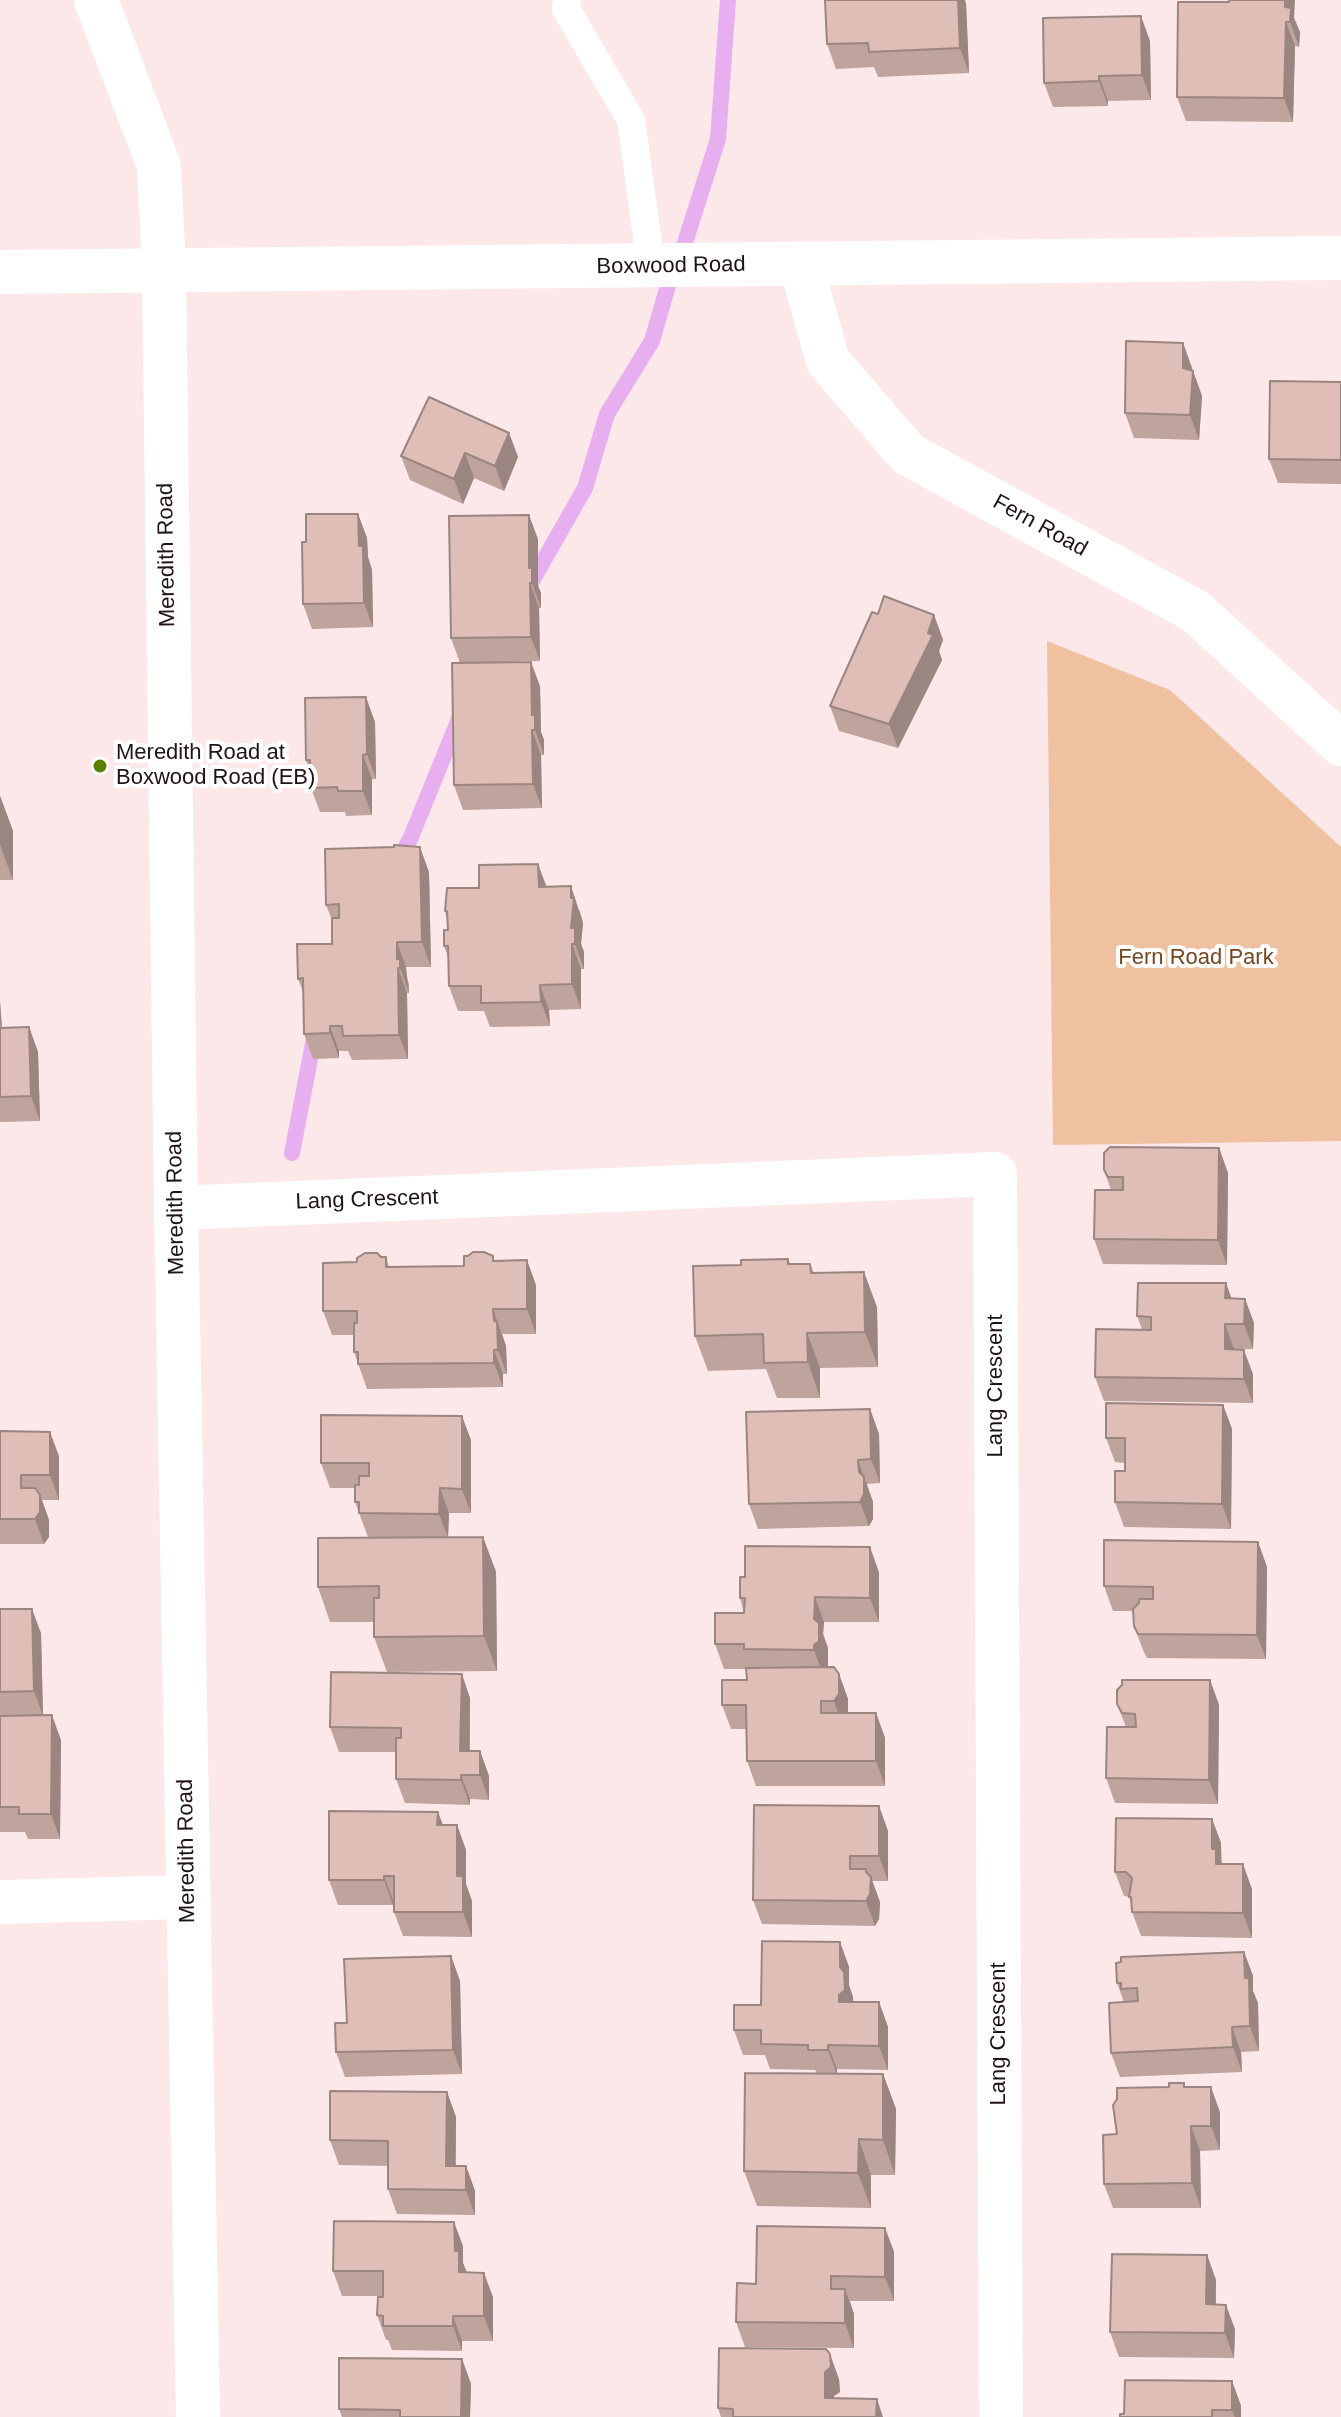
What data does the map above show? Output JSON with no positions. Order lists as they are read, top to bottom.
{
  "streets": {
    "street": [
      "Boxwood Road",
      "Fern Road",
      "Meredith Road",
      "Lang Crescent"
    ]
  },
  "crossings": [
    ["Boxwood Road", "Fern Road"],
    ["Boxwood Road", "Meredith Road"],
    ["Meredith Road", "Lang Crescent"]
  ],
  "parks": ["Fern Road Park"],
  "places": ["Meredith Road at Boxwood Road (EB)"]
}
